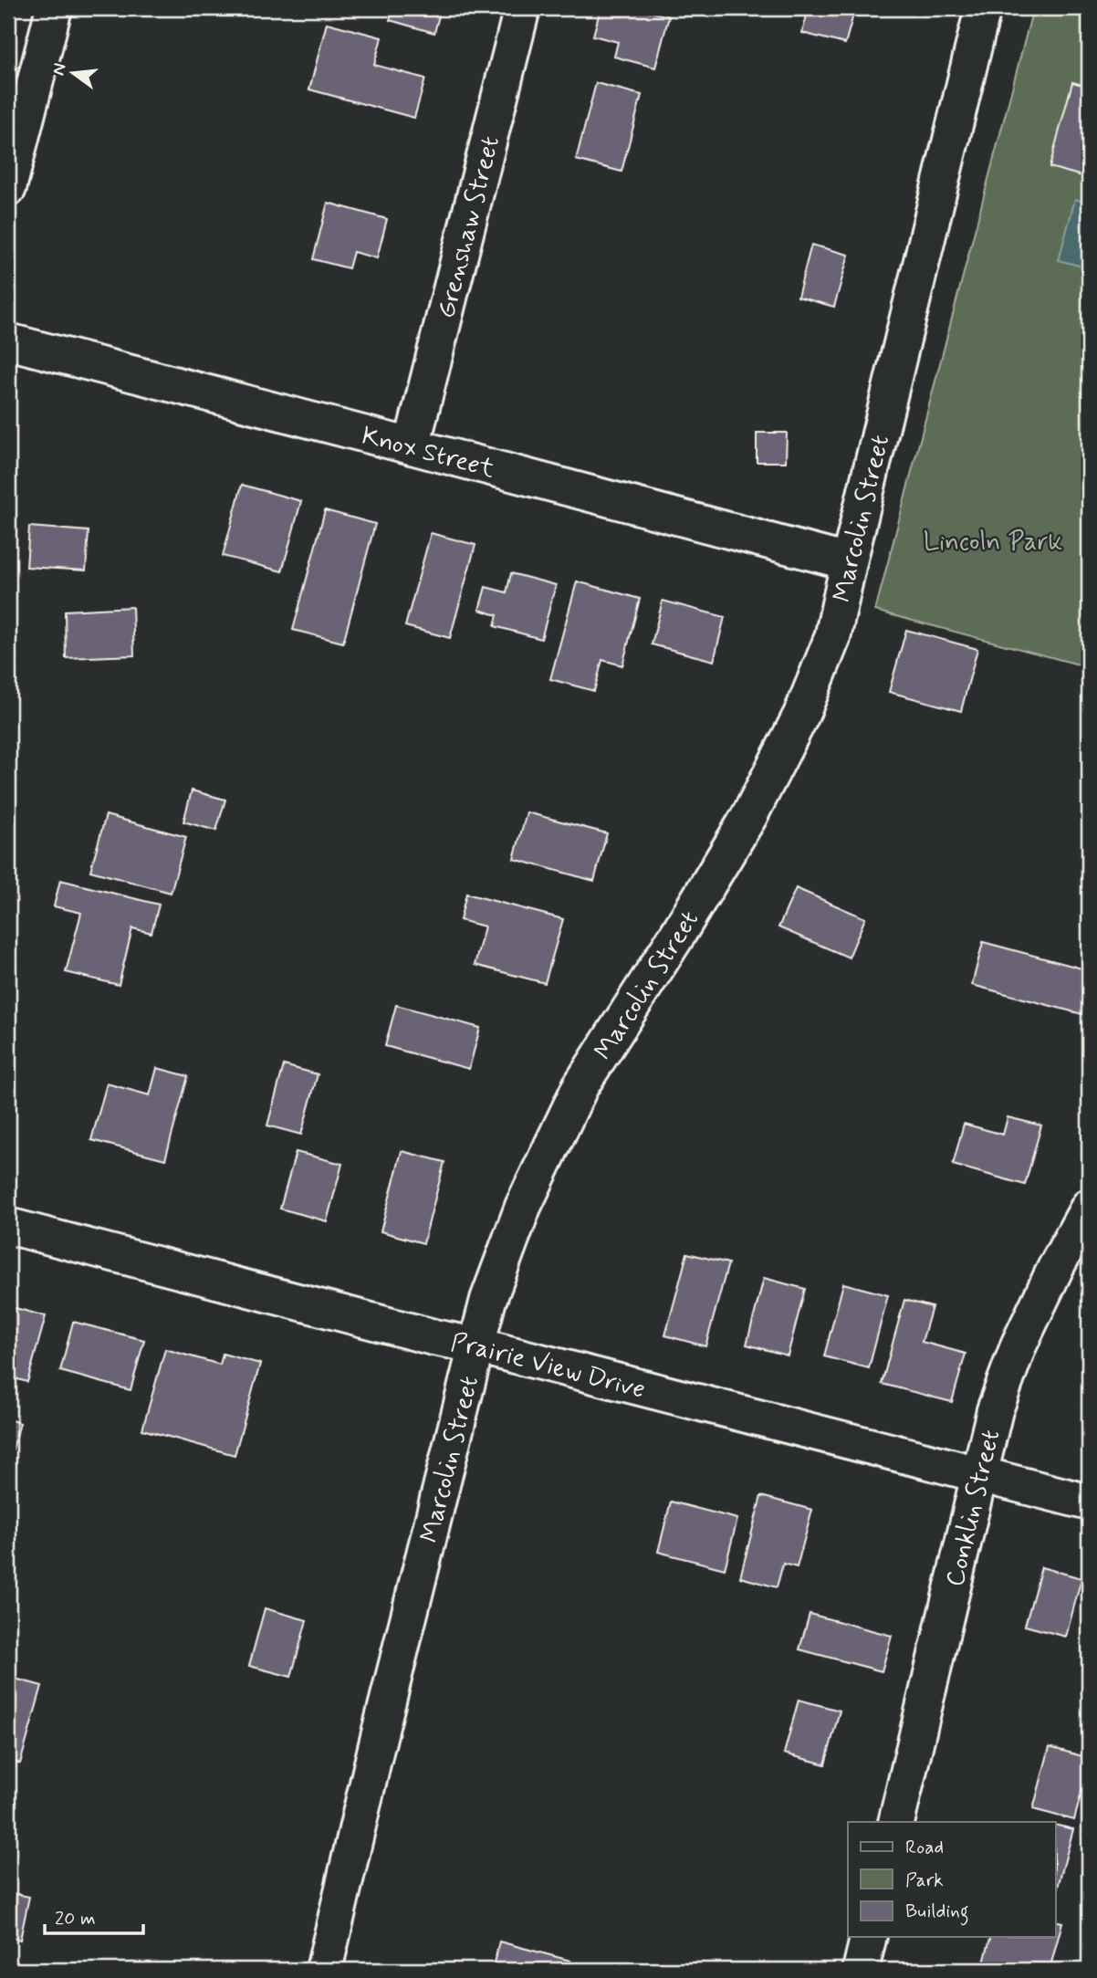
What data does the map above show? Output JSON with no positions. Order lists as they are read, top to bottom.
{
  "streets": {
    "street": [
      "Grenshaw Street",
      "Knox Street",
      "Marcolin Street",
      "Prairie View Drive",
      "Conklin Street"
    ]
  },
  "crossings": [
    ["Grenshaw Street", "Knox Street"],
    ["Knox Street", "Marcolin Street"],
    ["Marcolin Street", "Prairie View Drive"],
    ["Prairie View Drive", "Conklin Street"]
  ],
  "parks": ["Lincoln Park"],
  "legend": ["Road", "Park", "Building"],
  "scale_bar": "20 m",
  "north": "left"
}
